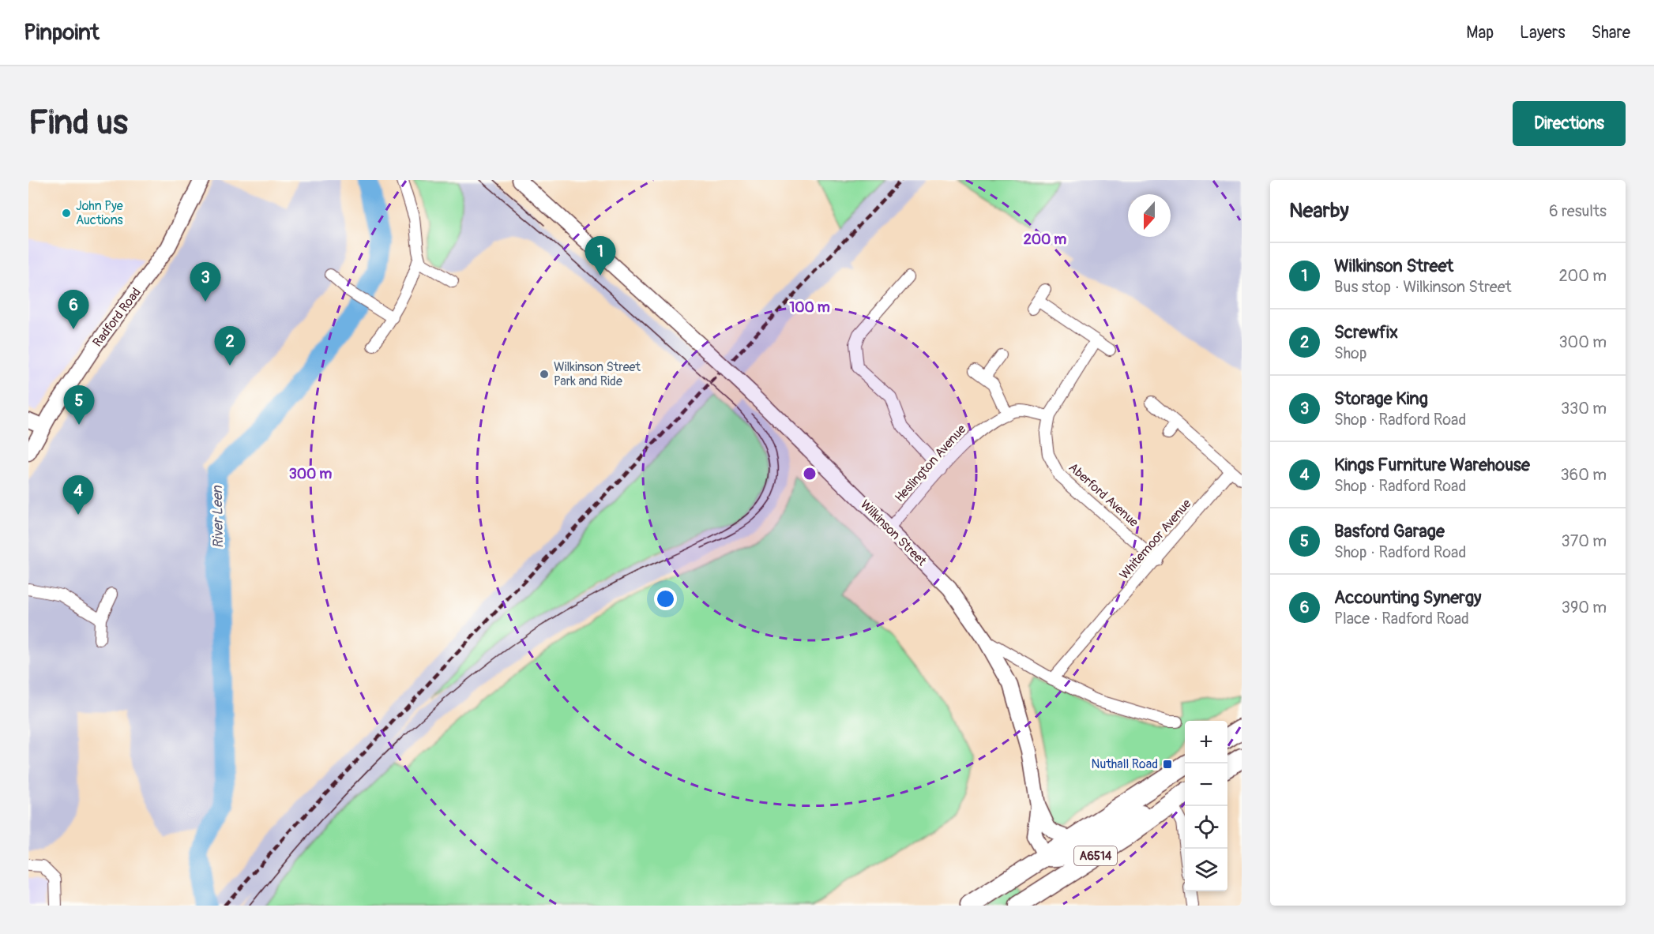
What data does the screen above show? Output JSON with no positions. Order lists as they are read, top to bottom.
{
  "streets": {
    "highway": ["A6514"],
    "street": [
      "Radford Road",
      "Heslington Avenue",
      "Aberford Avenue",
      "Wilkinson Street",
      "Whitemoor Avenue"
    ]
  },
  "crossings": [
    ["Heslington Avenue", "Aberford Avenue"],
    ["Heslington Avenue", "Wilkinson Street"],
    ["Aberford Avenue", "Whitemoor Avenue"],
    ["Wilkinson Street", "A6514"]
  ],
  "water": ["River Leen"],
  "places": {
    "other": ["John Pye Auctions", "Wilkinson Street Park and Ride"],
    "transit": ["Nuthall Road"]
  },
  "north": "bottom",
  "page": {
    "header": "Pinpoint",
    "nav": ["Map", "Layers", "Share"],
    "buttons": "Directions",
    "title": "Find us",
    "heading": ["Nearby", "6 results"],
    "pins": [
      "1",
      "3",
      "6",
      "2",
      "5",
      "4"
    ],
    "list": [
      {
        "mark": "1",
        "name": "Wilkinson Street",
        "note": "Bus stop · Wilkinson Street",
        "value": "200 m"
      },
      {
        "mark": "2",
        "name": "Screwfix",
        "note": "Shop",
        "value": "300 m"
      },
      {
        "mark": "3",
        "name": "Storage King",
        "note": "Shop · Radford Road",
        "value": "330 m"
      },
      {
        "mark": "4",
        "name": "Kings Furniture Warehouse",
        "note": "Shop · Radford Road",
        "value": "360 m"
      },
      {
        "mark": "5",
        "name": "Basford Garage",
        "note": "Shop · Radford Road",
        "value": "370 m"
      },
      {
        "mark": "6",
        "name": "Accounting Synergy",
        "note": "Place · Radford Road",
        "value": "390 m"
      }
    ],
    "map_buttons": ["+", "−"]
  },
  "rings": ["200 m", "100 m", "300 m"]
}
